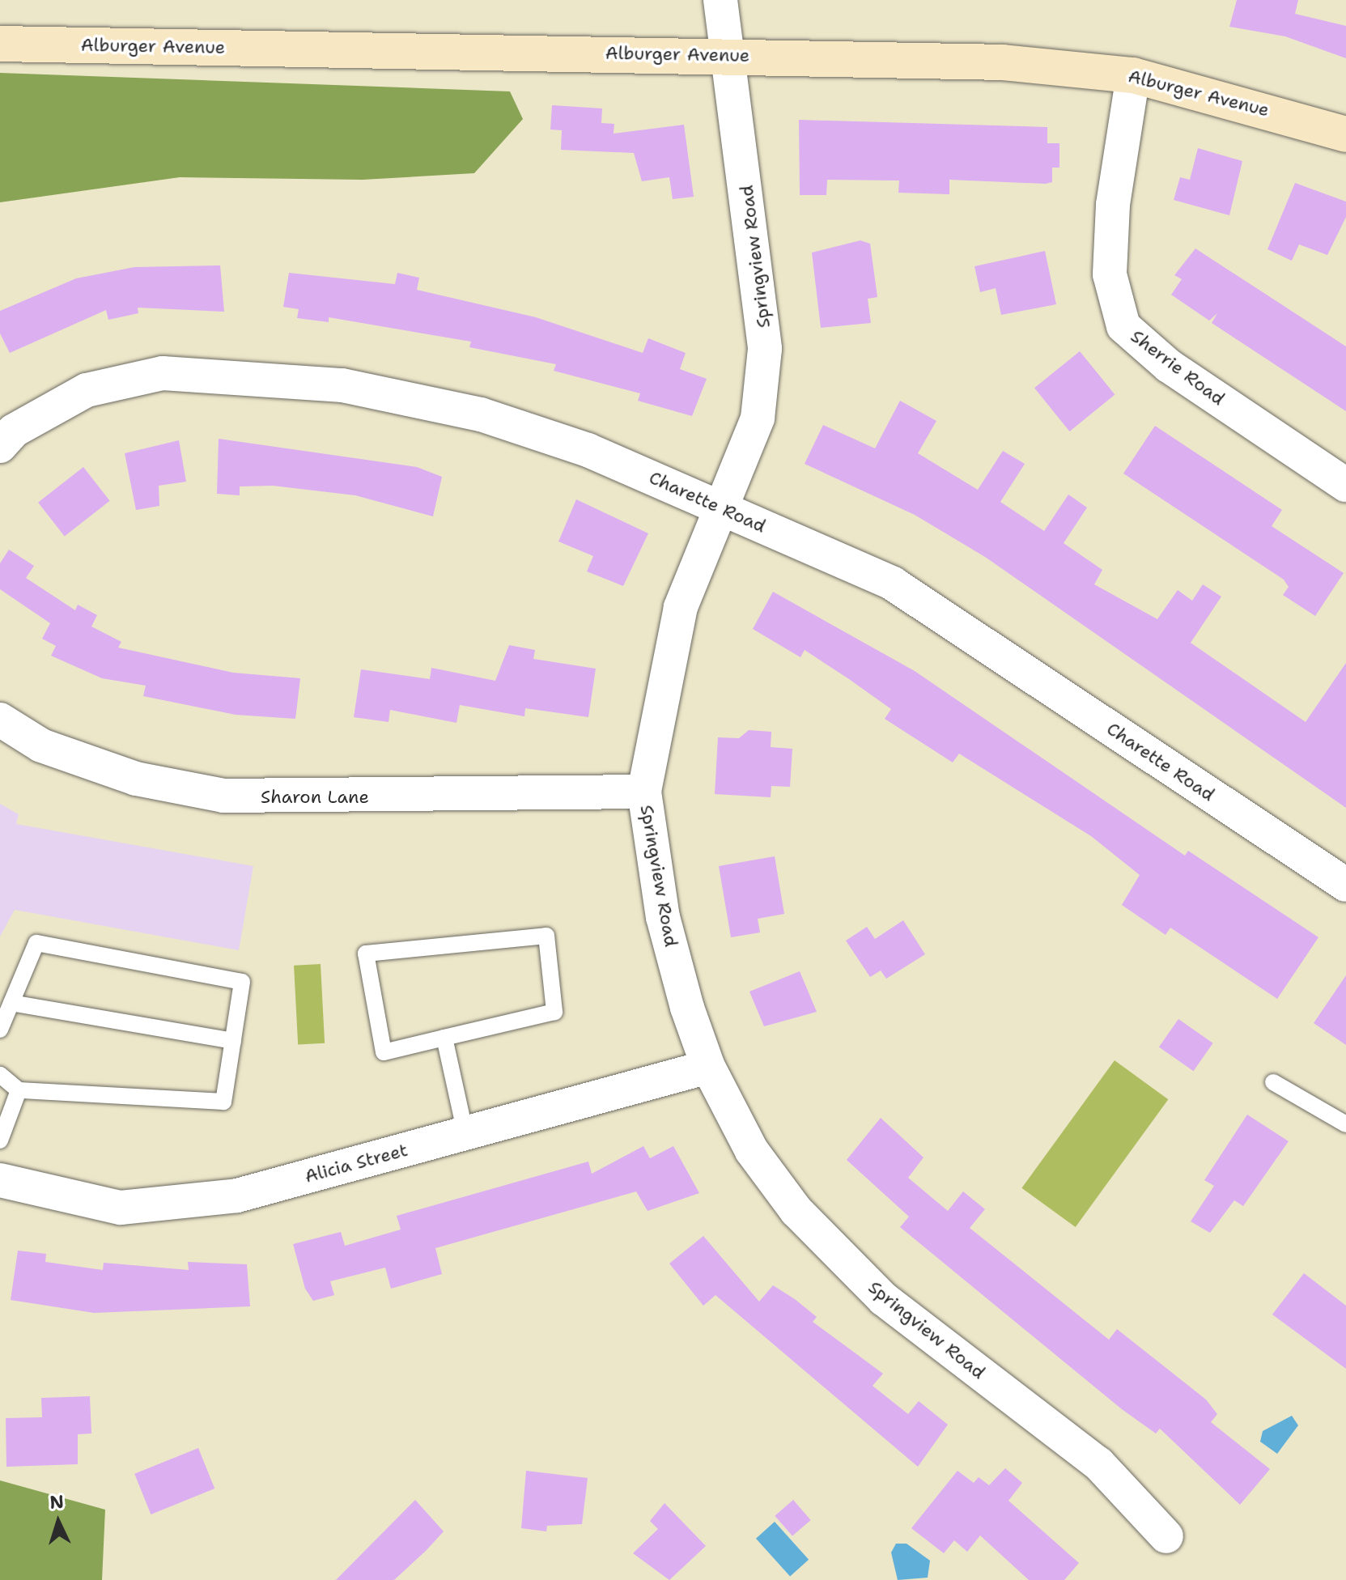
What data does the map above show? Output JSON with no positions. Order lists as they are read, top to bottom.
{
  "streets": {
    "street": [
      "Alburger Avenue",
      "Springview Road",
      "Sherrie Road",
      "Charette Road",
      "Sharon Lane",
      "Alicia Street"
    ]
  },
  "crossings": [
    ["Alburger Avenue", "Springview Road"],
    ["Alburger Avenue", "Sherrie Road"],
    ["Springview Road", "Charette Road"],
    ["Springview Road", "Sharon Lane"],
    ["Springview Road", "Alicia Street"]
  ],
  "north": "top"
}
